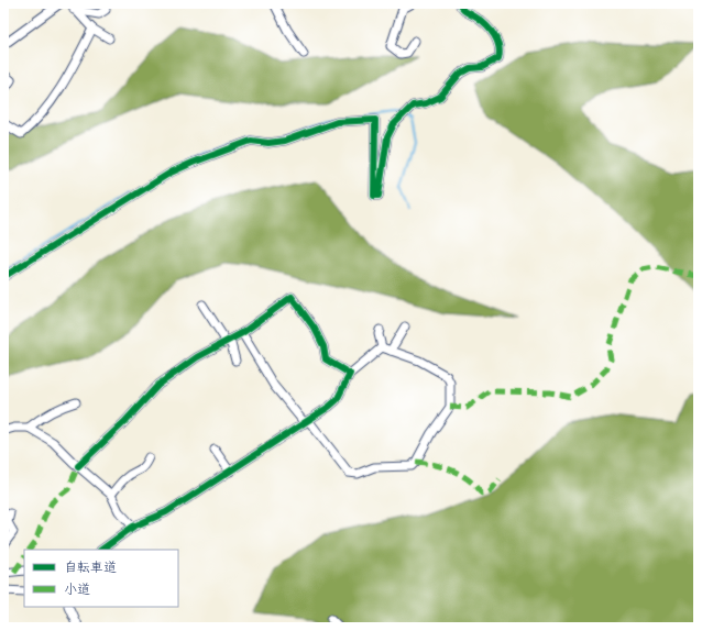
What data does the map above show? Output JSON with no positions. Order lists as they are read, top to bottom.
{
  "legend": ["自転車道", "小道"]
}
